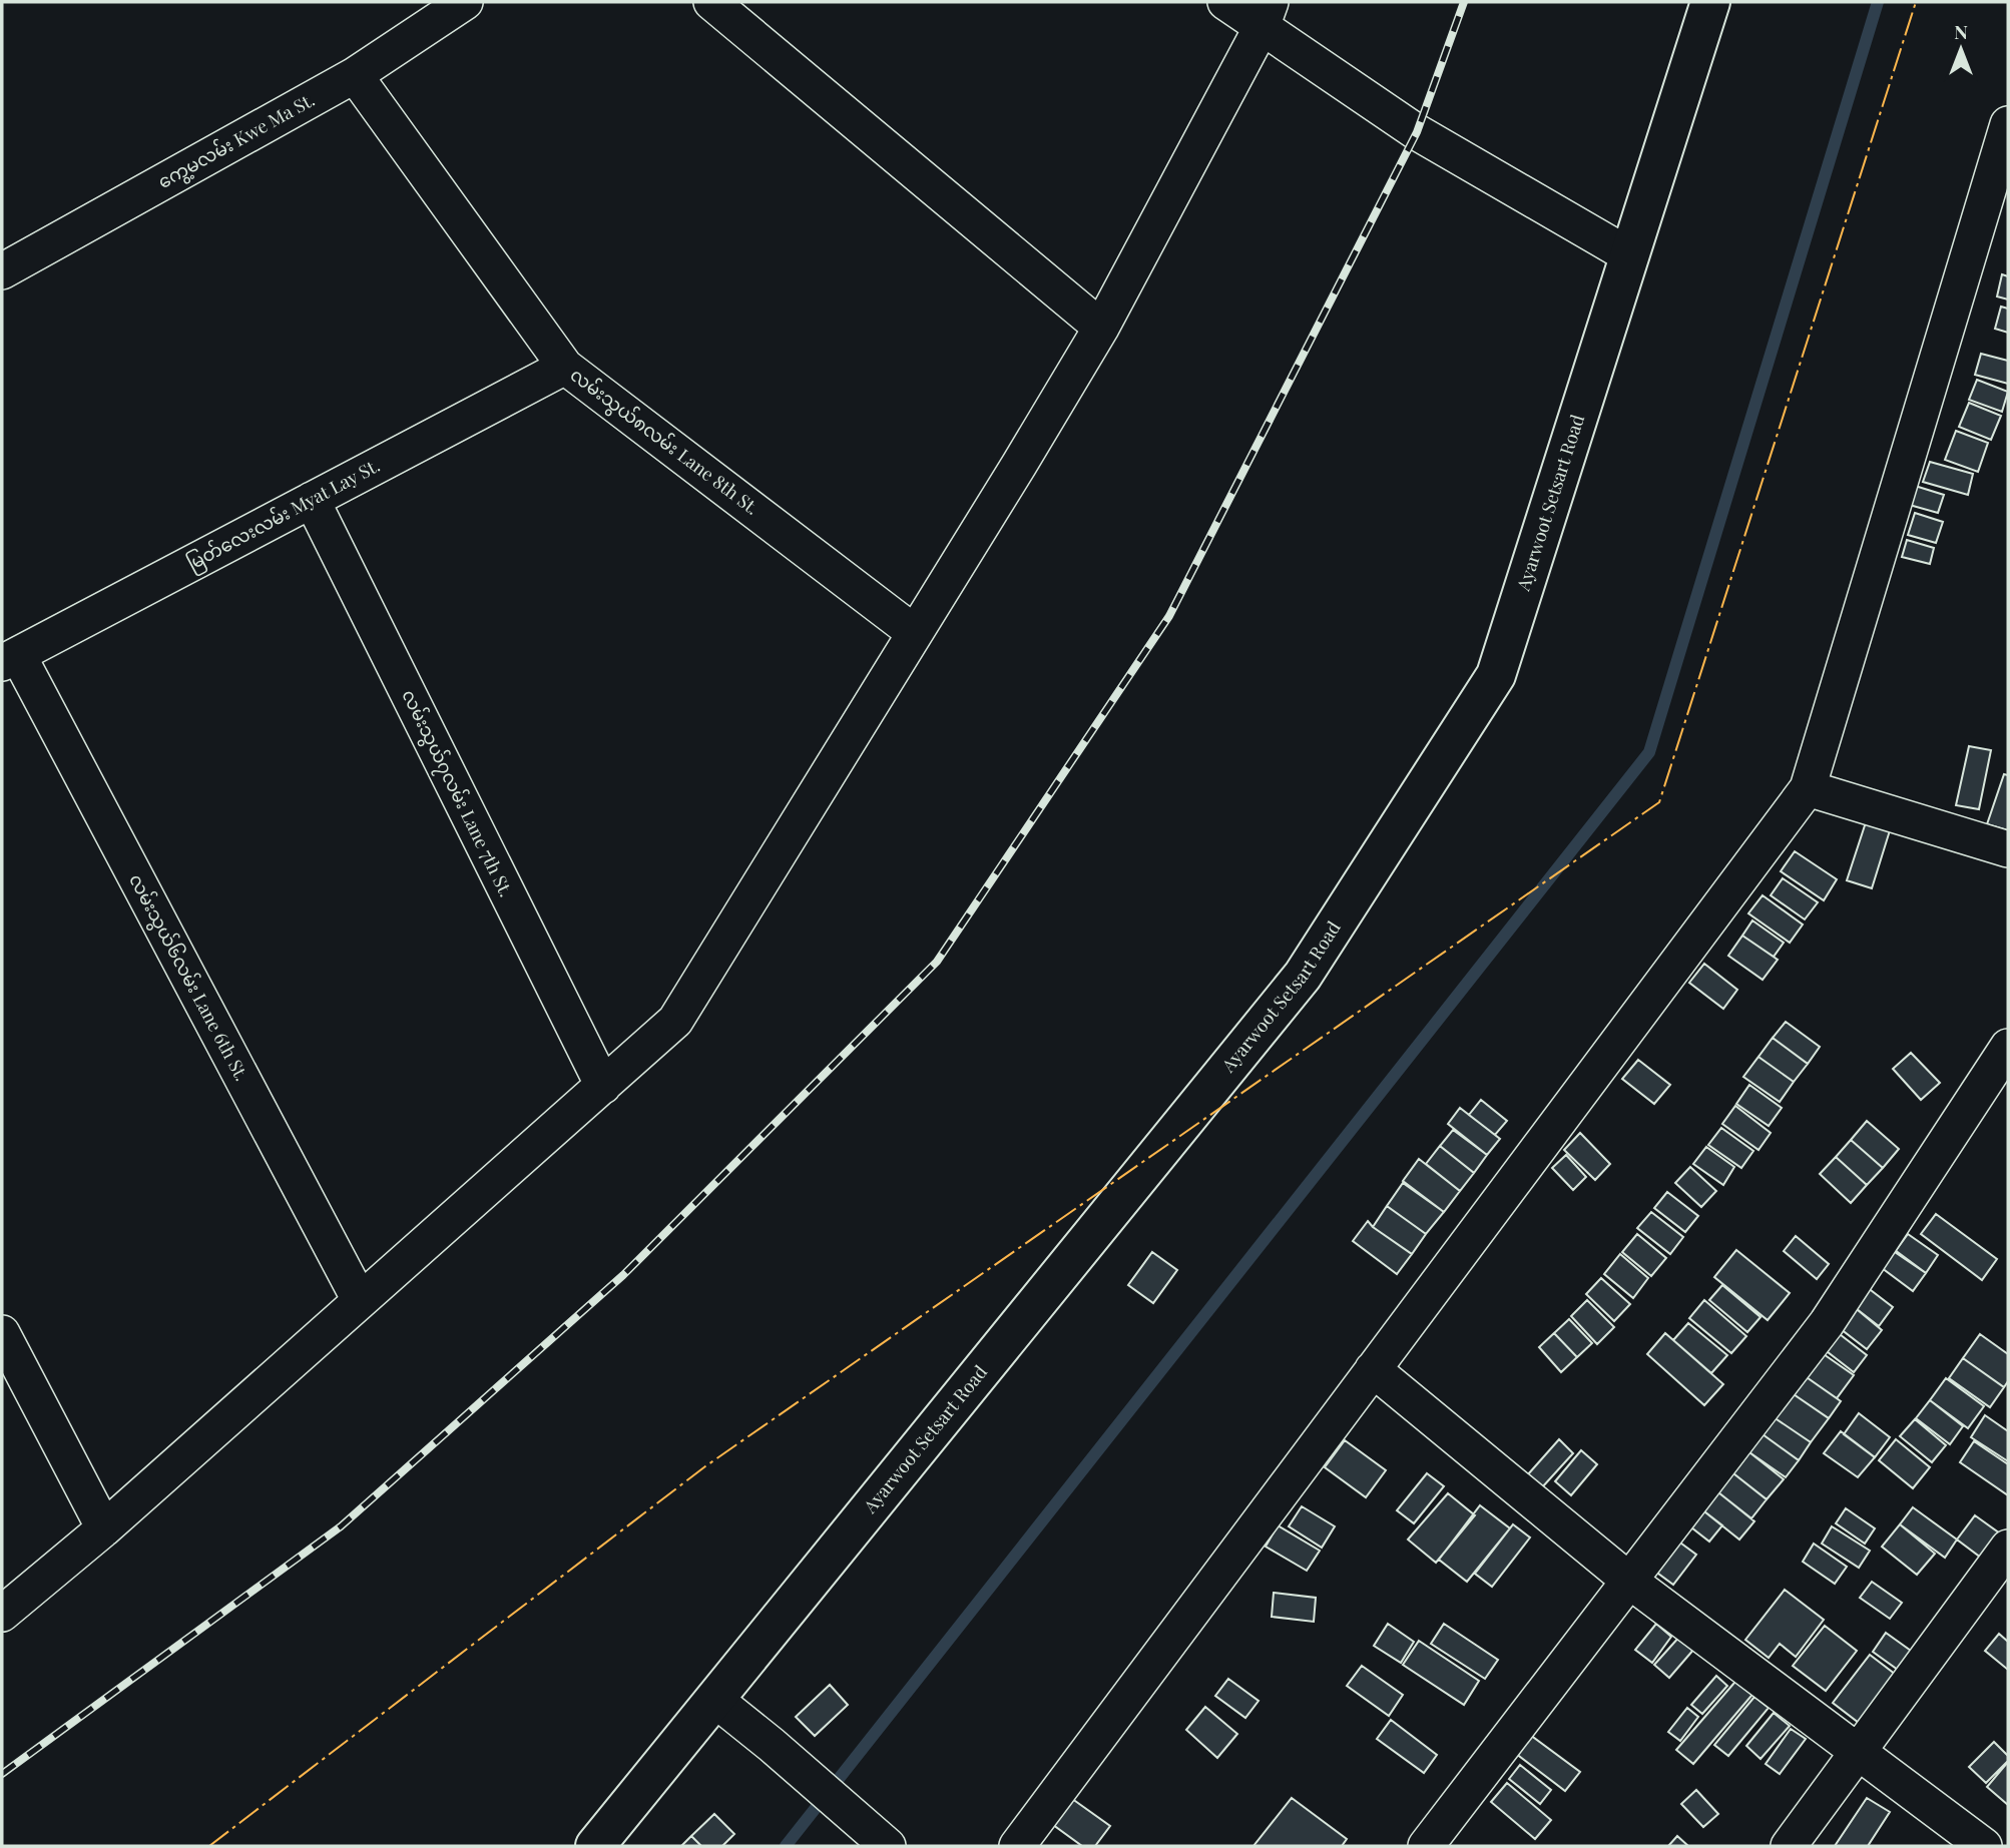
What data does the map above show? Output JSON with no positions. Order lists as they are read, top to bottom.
{
  "streets": {
    "main road": ["Ayarwoot Setsart Road"],
    "street": [
      "ကွေ့မလမ်း Kwe Ma St.",
      "လမ်းသွယ်၈လမ်း Lane 8th St.",
      "မြတ်လေးလမ်း Myat Lay St.",
      "လမ်းသွယ်၇လမ်း Lane 7th St.",
      "လမ်းသွယ်၆လမ်း Lane 6th St."
    ]
  },
  "crossings": [
    ["ကွေ့မလမ်း Kwe Ma St.", "လမ်းသွယ်၈လမ်း Lane 8th St."],
    ["လမ်းသွယ်၈လမ်း Lane 8th St.", "မြတ်လေးလမ်း Myat Lay St."],
    ["မြတ်လေးလမ်း Myat Lay St.", "လမ်းသွယ်၇လမ်း Lane 7th St."],
    ["မြတ်လေးလမ်း Myat Lay St.", "လမ်းသွယ်၆လမ်း Lane 6th St."]
  ],
  "north": "top"
}
